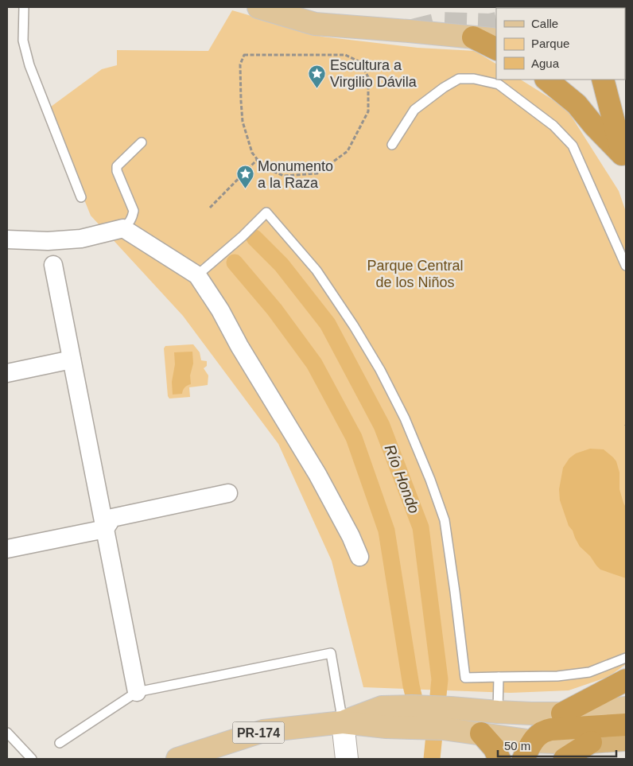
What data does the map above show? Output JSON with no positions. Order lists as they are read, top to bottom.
{
  "streets": {
    "main road": ["PR-174"]
  },
  "water": ["Río Hondo"],
  "parks": ["Parque Central de los Niños"],
  "places": {
    "place": ["Escultura a Virgilio Dávila", "Monumento a la Raza"]
  },
  "legend": ["Calle", "Parque", "Agua"],
  "scale_bar": "50 m"
}
